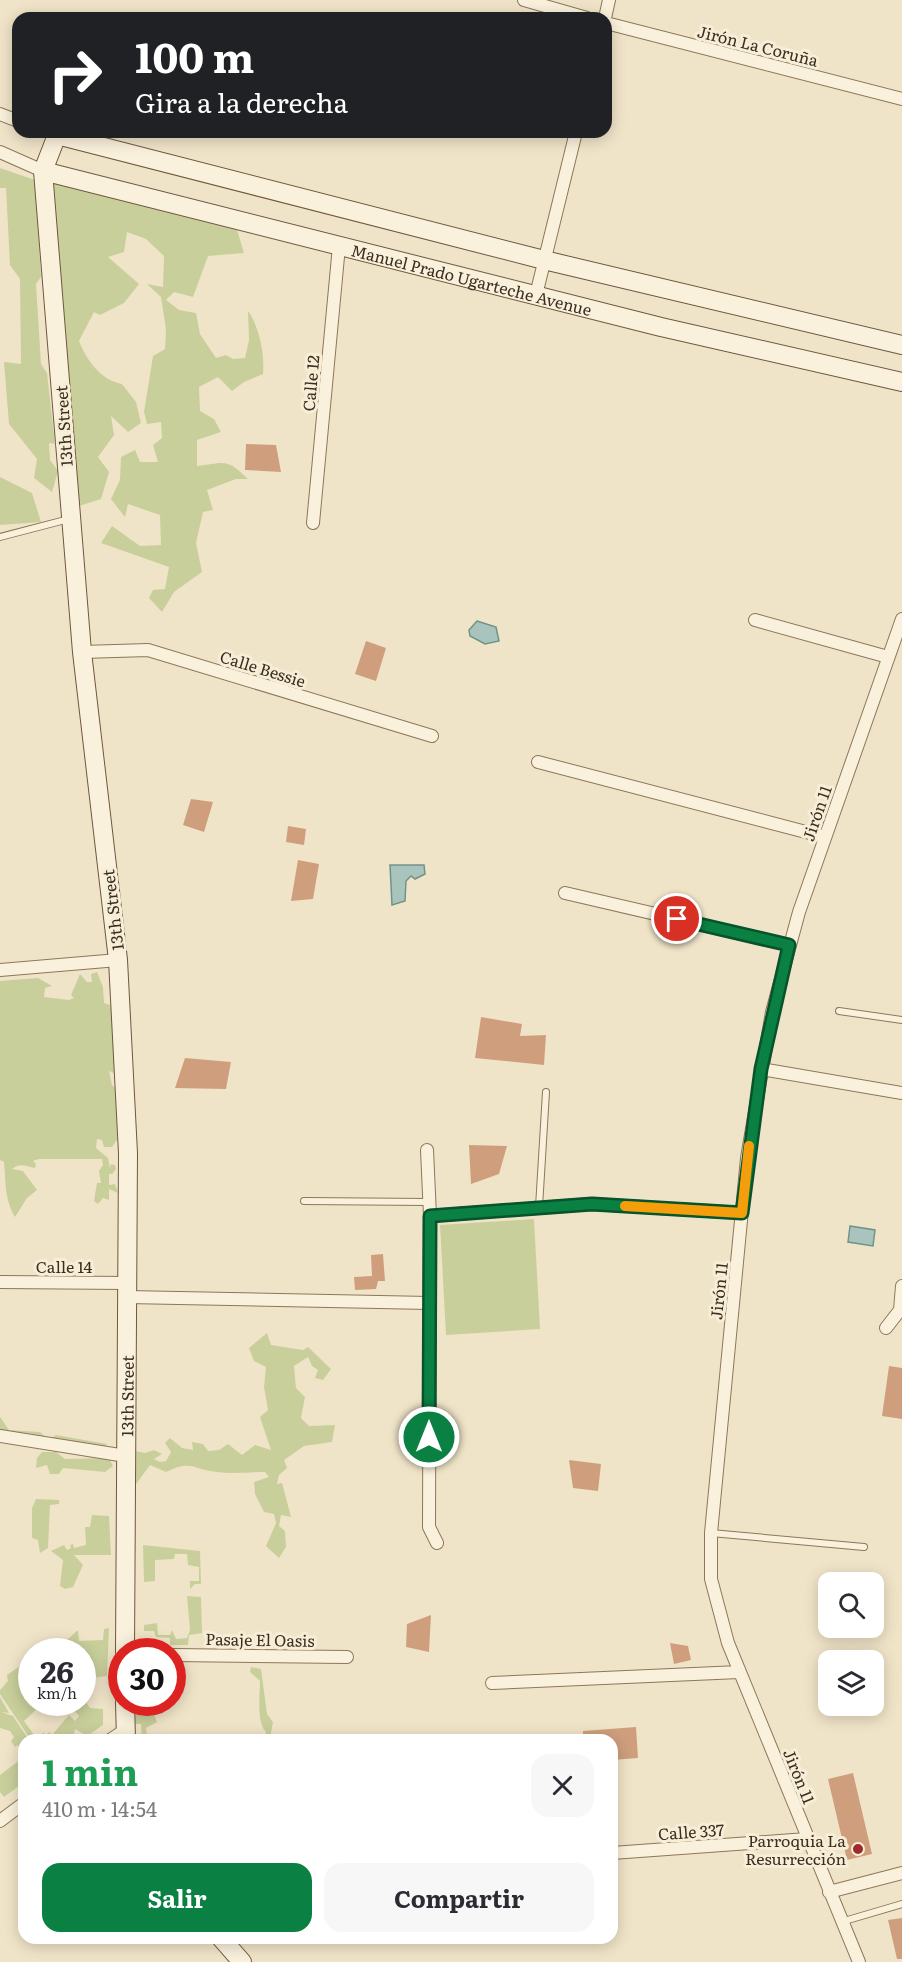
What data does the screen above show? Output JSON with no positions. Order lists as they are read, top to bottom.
{
  "streets": {
    "street": [
      "Jirón La Coruña",
      "Manuel Prado Ugarteche Avenue",
      "Calle 12",
      "13th Street",
      "Calle Bessie",
      "Jirón 11",
      "Calle 14",
      "Pasaje El Oasis",
      "Calle 337"
    ]
  },
  "crossings": [
    ["Manuel Prado Ugarteche Avenue", "Calle 12"],
    ["Manuel Prado Ugarteche Avenue", "13th Street"],
    ["13th Street", "Calle Bessie"],
    ["13th Street", "Calle 14"],
    ["Jirón 11", "Calle 337"]
  ],
  "places": ["Parroquia La Resurrección"],
  "page": {
    "turn": ["100 m", "Gira a la derecha"],
    "speed": "26 km/h",
    "limit": "30",
    "heading": ["1 min", "410 m · 14:54"],
    "buttons": ["Salir", "Compartir"]
  }
}
